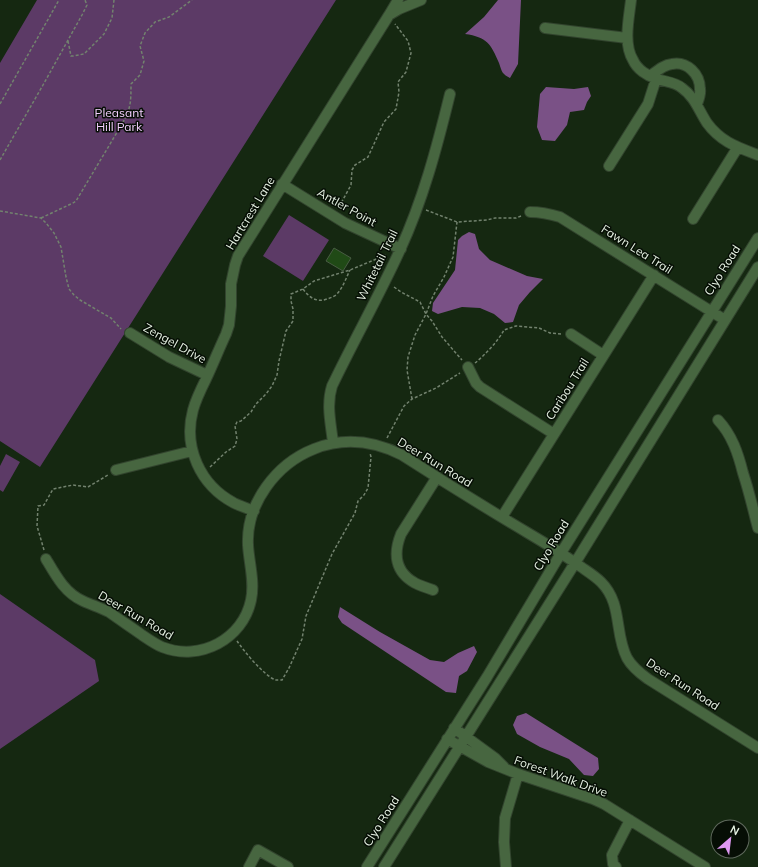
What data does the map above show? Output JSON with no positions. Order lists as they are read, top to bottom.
{
  "streets": {
    "street": [
      "Antler Point",
      "Hartcrest Lane",
      "Fawn Lea Trail",
      "Whitetail Trail",
      "Clyo Road",
      "Zengel Drive",
      "Caribou Trail",
      "Deer Run Road",
      "Forest Walk Drive"
    ]
  },
  "crossings": [
    ["Antler Point", "Hartcrest Lane"],
    ["Antler Point", "Whitetail Trail"],
    ["Hartcrest Lane", "Zengel Drive"],
    ["Hartcrest Lane", "Deer Run Road"],
    ["Fawn Lea Trail", "Clyo Road"],
    ["Fawn Lea Trail", "Caribou Trail"],
    ["Whitetail Trail", "Deer Run Road"],
    ["Clyo Road", "Deer Run Road"],
    ["Clyo Road", "Forest Walk Drive"],
    ["Caribou Trail", "Deer Run Road"]
  ],
  "parks": ["Pleasant Hill Park"],
  "north": "top right"
}
